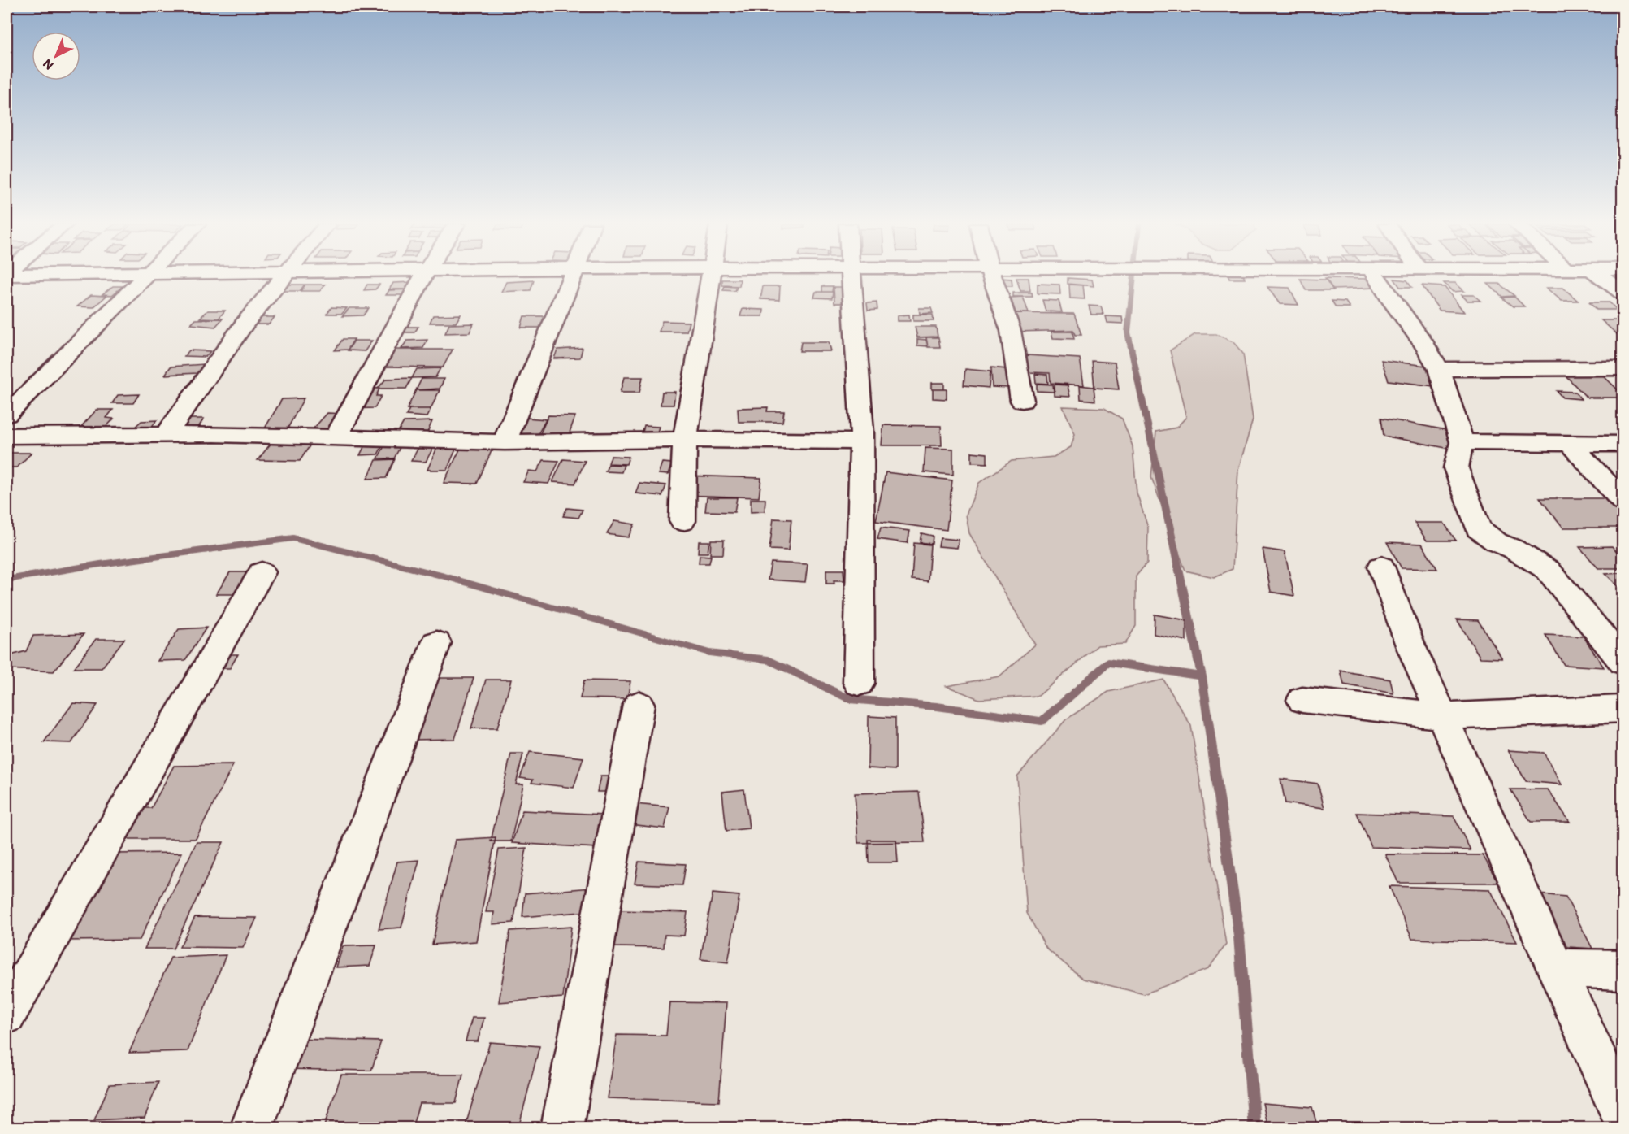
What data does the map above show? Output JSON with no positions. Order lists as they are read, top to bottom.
{
  "north": "bottom left"
}
